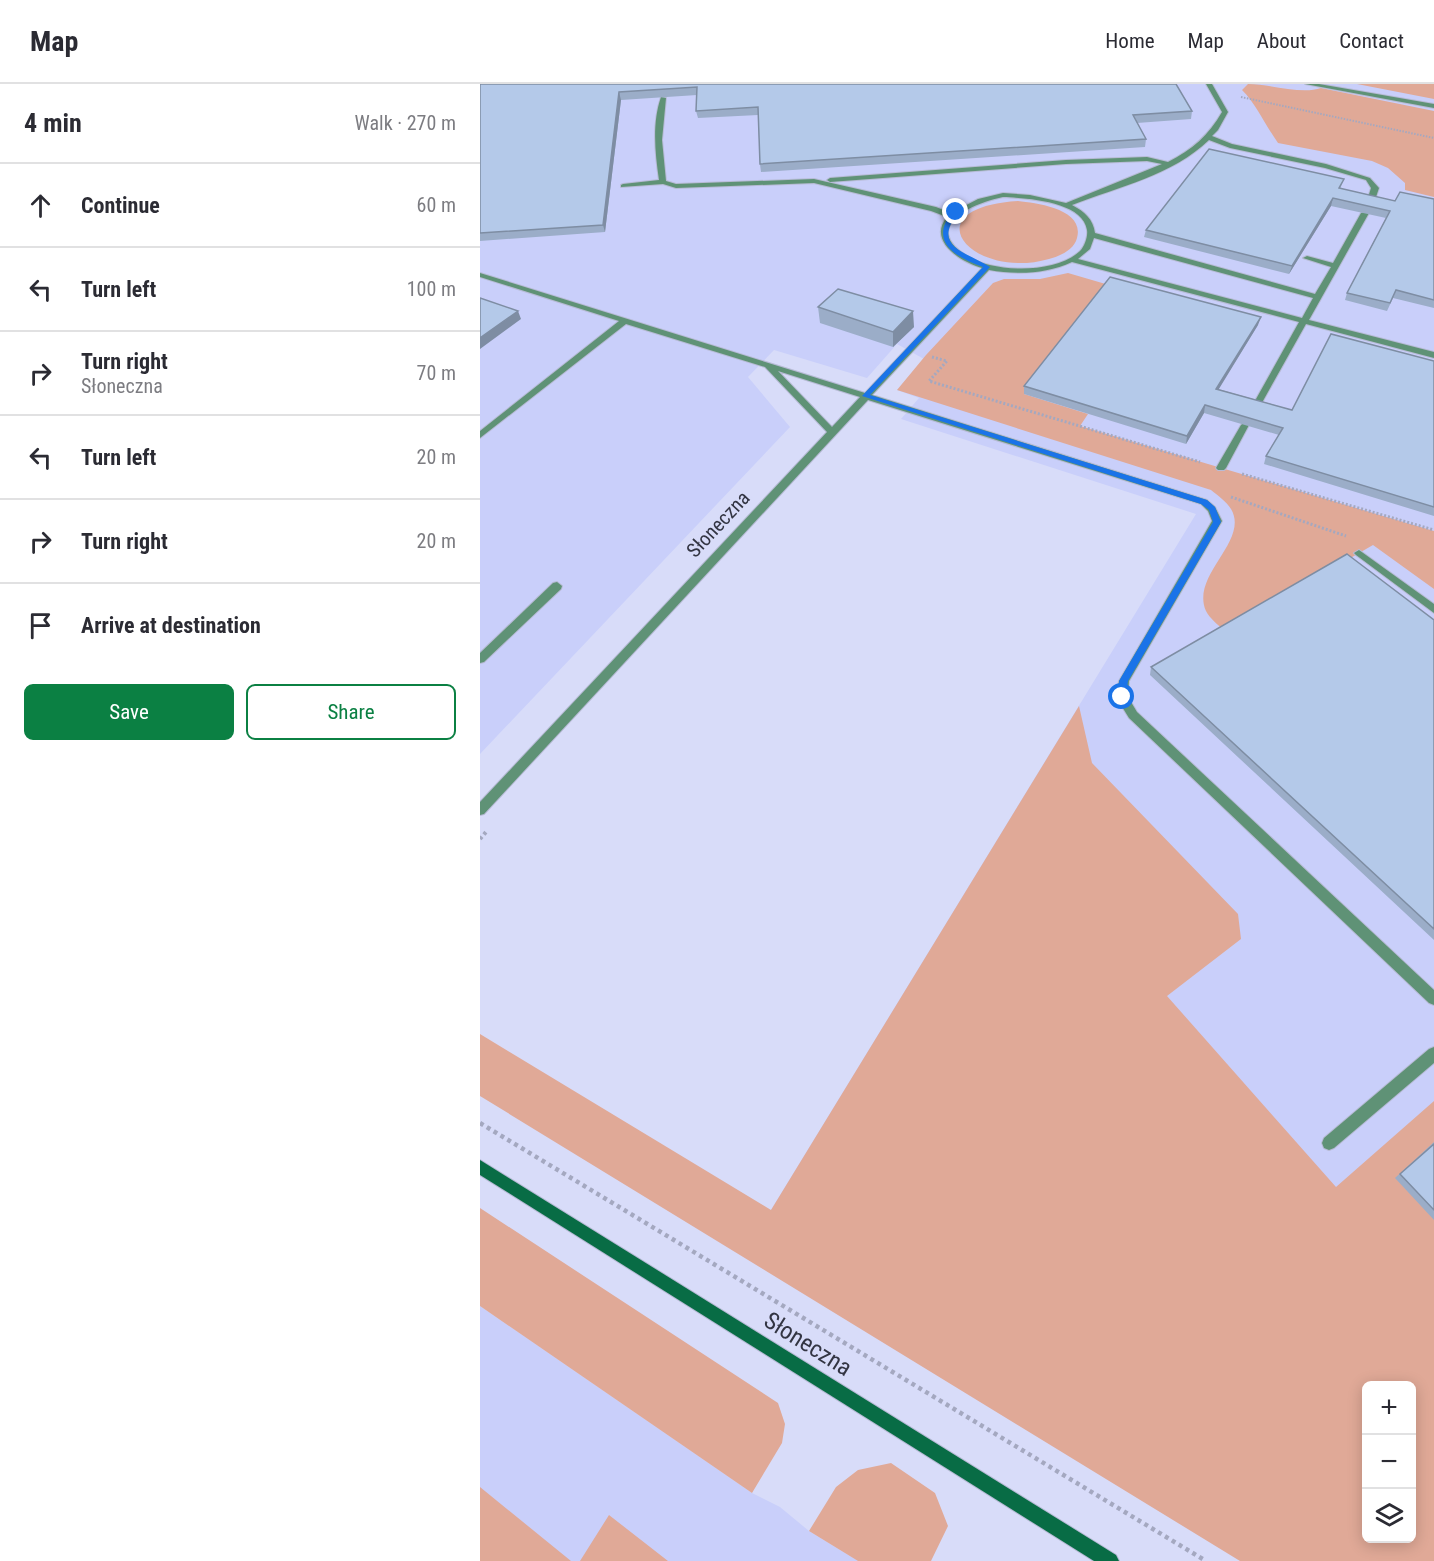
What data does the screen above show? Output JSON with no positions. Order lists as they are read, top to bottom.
{
  "streets": {
    "street": ["Słoneczna"]
  },
  "page": {
    "header": "Map",
    "nav": [
      "Home",
      "Map",
      "About",
      "Contact"
    ],
    "heading": ["4 min", "Walk · 270 m"],
    "list": [
      ["Continue", "60 m"],
      ["Turn left", "100 m"],
      ["Turn right", "Słoneczna", "70 m"],
      ["Turn left", "20 m"],
      ["Turn right", "20 m"],
      "Arrive at destination"
    ],
    "buttons": ["Save", "Share"],
    "map_buttons": ["+", "−"]
  }
}
